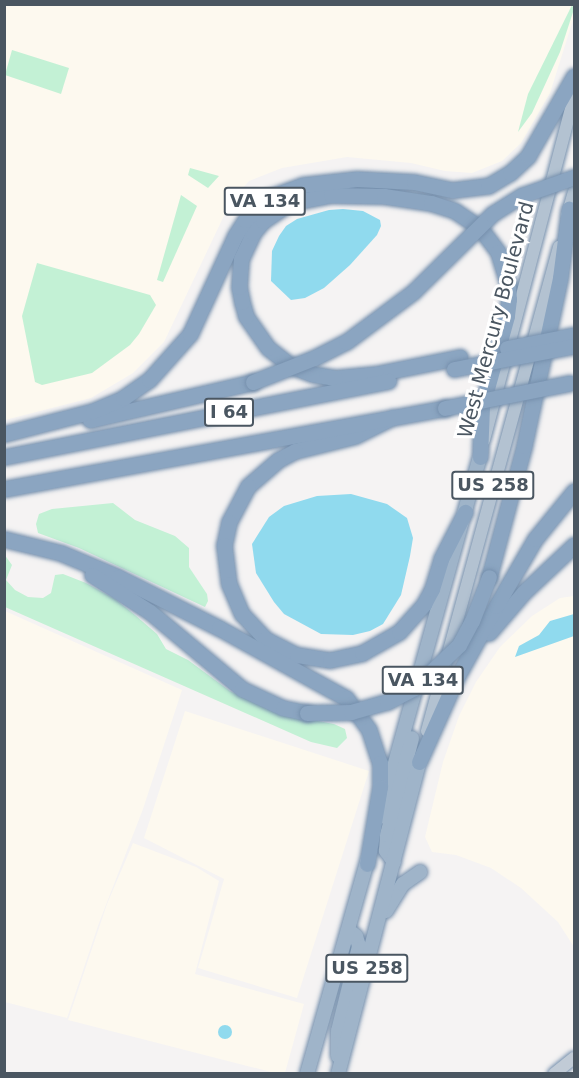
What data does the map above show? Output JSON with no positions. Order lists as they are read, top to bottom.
{
  "streets": {
    "highway": [
      "VA 134",
      "West Mercury Boulevard",
      "I 64",
      "US 258"
    ]
  },
  "crossings": [
    ["VA 134", "West Mercury Boulevard"]
  ]
}
